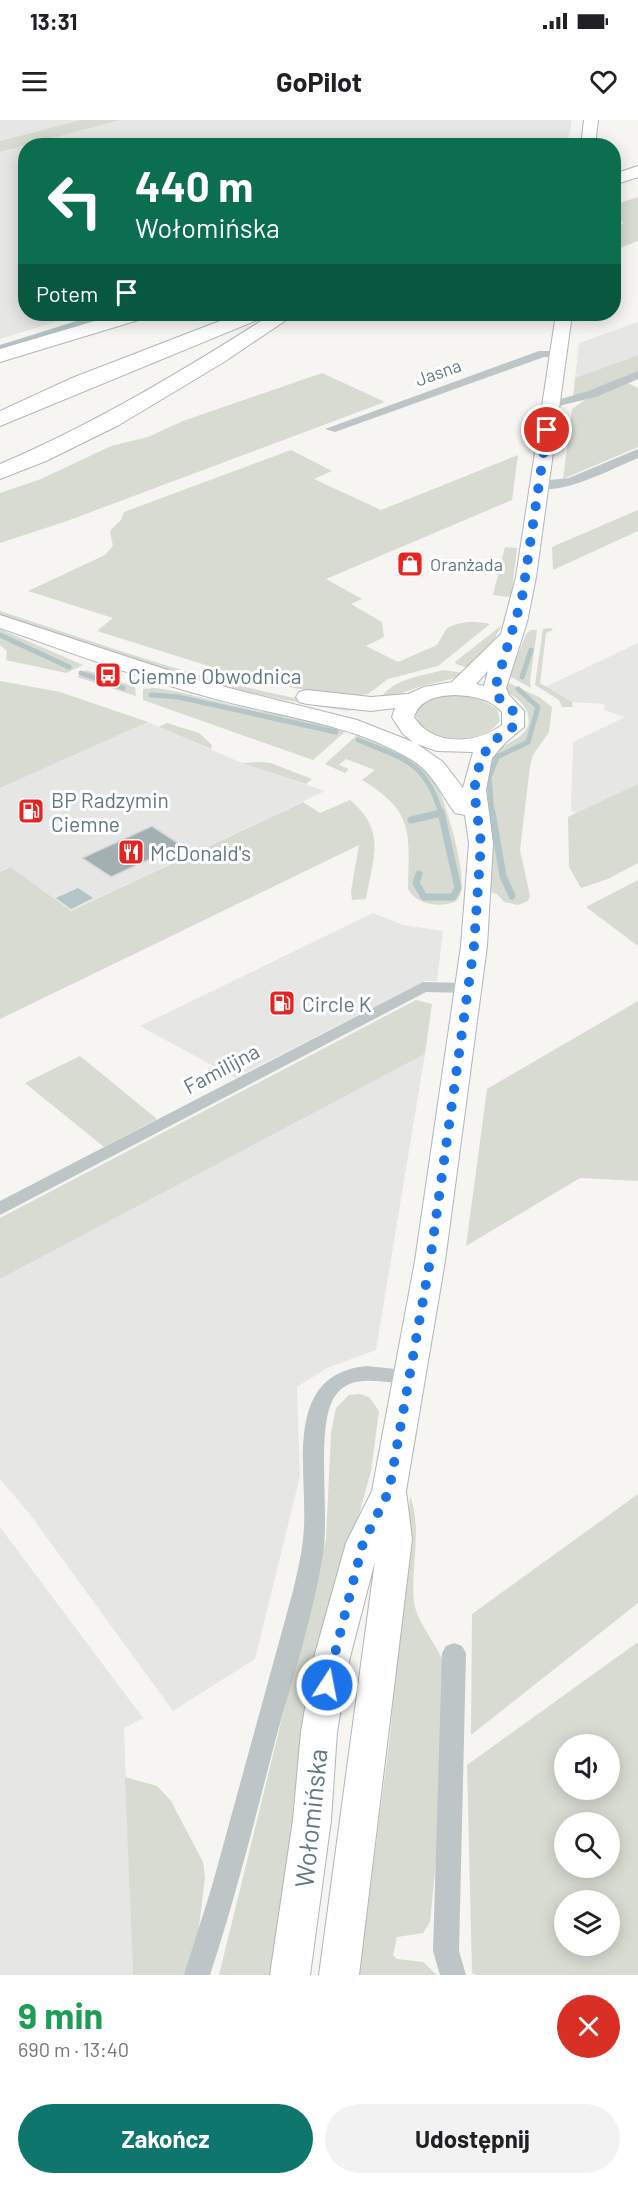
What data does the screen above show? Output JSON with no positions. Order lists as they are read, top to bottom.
{
  "streets": {
    "main road": ["Wołomińska"],
    "street": ["Jasna", "Familijna"]
  },
  "crossings": [
    ["Familijna", "Wołomińska"]
  ],
  "places": {
    "shop": ["Oranżada"],
    "bus stop": ["Ciemne Obwodnica"],
    "fuel station": ["BP Radzymin Ciemne", "Circle K"],
    "restaurant": ["McDonald's"]
  },
  "page": {
    "status": "13:31",
    "header": "GoPilot",
    "turn": ["440 m", "Wołomińska"],
    "then": "Potem",
    "heading": ["9 min", "690 m · 13:40"],
    "buttons": ["Zakończ", "Udostępnij"]
  }
}
